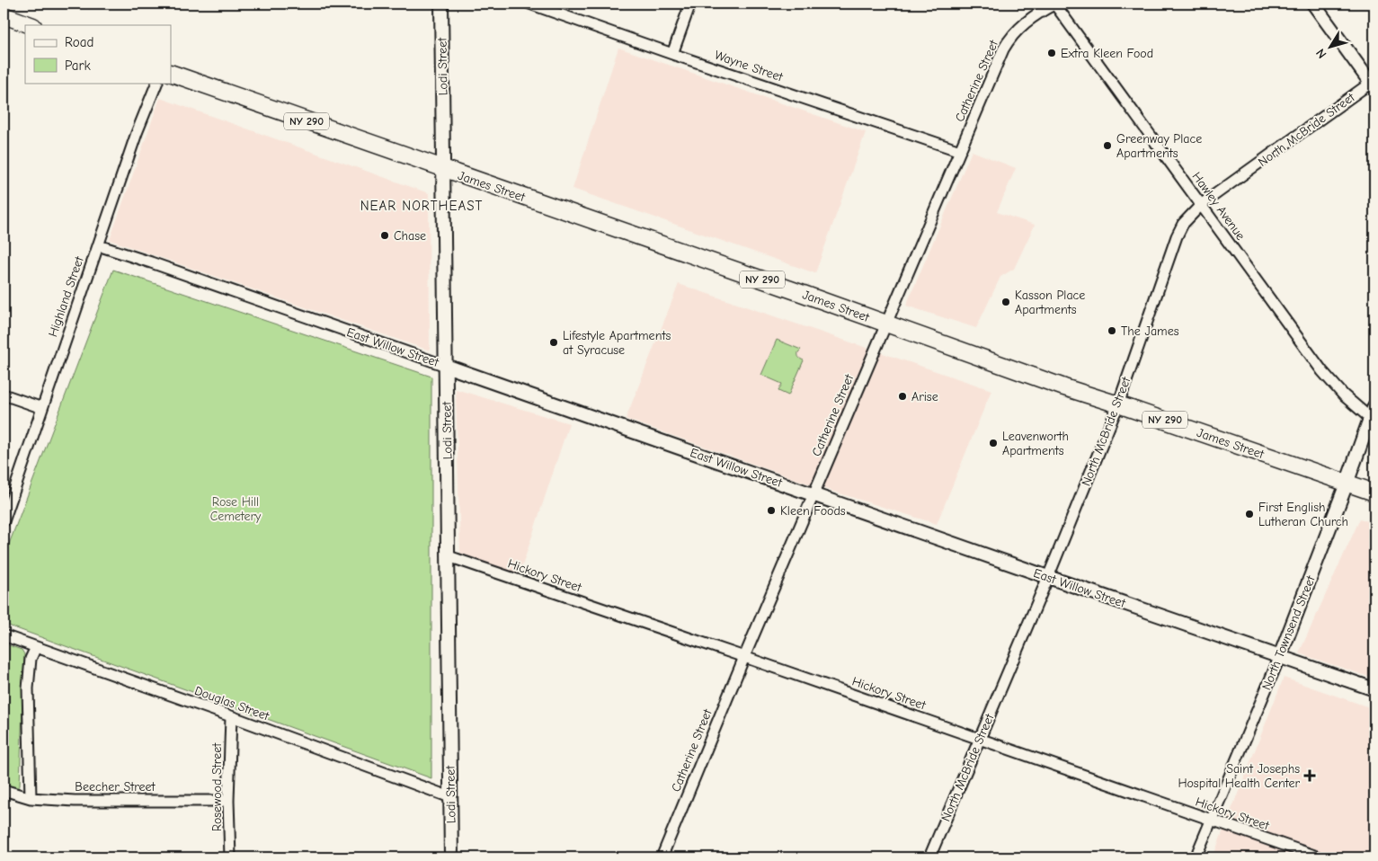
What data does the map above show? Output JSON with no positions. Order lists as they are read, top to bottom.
{
  "streets": {
    "main road": ["NY 290", "James Street"],
    "street": [
      "Wayne Street",
      "Lodi Street",
      "Catherine Street",
      "North McBride Street",
      "Hawley Avenue",
      "Highland Street",
      "East Willow Street",
      "Hickory Street",
      "North Townsend Street",
      "Douglas Street",
      "Beecher Street",
      "Rosewood Street"
    ]
  },
  "crossings": [
    ["Wayne Street", "Catherine Street"],
    ["Lodi Street", "James Street"],
    ["Lodi Street", "East Willow Street"],
    ["Lodi Street", "Hickory Street"],
    ["Lodi Street", "Douglas Street"],
    ["Catherine Street", "James Street"],
    ["Catherine Street", "Hawley Avenue"],
    ["Catherine Street", "East Willow Street"],
    ["Catherine Street", "Hickory Street"],
    ["North McBride Street", "James Street"],
    ["North McBride Street", "Hawley Avenue"],
    ["North McBride Street", "East Willow Street"],
    ["North McBride Street", "Hickory Street"],
    ["James Street", "North Townsend Street"],
    ["Hawley Avenue", "North Townsend Street"],
    ["Highland Street", "East Willow Street"],
    ["East Willow Street", "North Townsend Street"],
    ["Hickory Street", "North Townsend Street"],
    ["Douglas Street", "Rosewood Street"],
    ["Beecher Street", "Rosewood Street"]
  ],
  "districts": ["NEAR NORTHEAST"],
  "parks": ["Rose Hill Cemetery"],
  "places": {
    "other": [
      "Extra Kleen Food",
      "Greenway Place Apartments",
      "Chase",
      "Kasson Place Apartments",
      "The James",
      "Lifestyle Apartments at Syracuse",
      "Arise",
      "Leavenworth Apartments",
      "Kleen Foods",
      "First English Lutheran Church"
    ],
    "health": ["Saint Josephs Hospital Health Center"]
  },
  "legend": ["Road", "Park"],
  "north": "bottom left"
}
